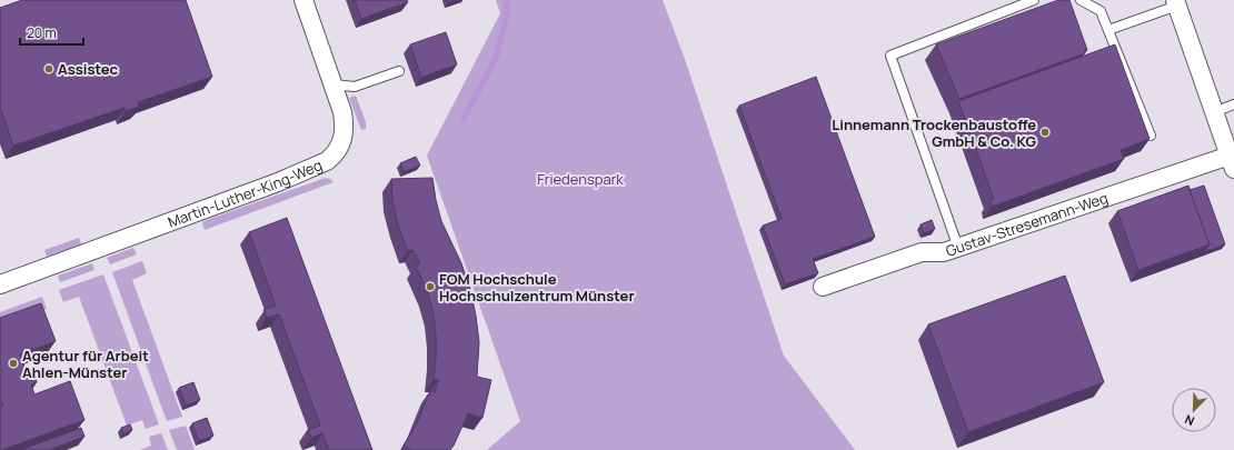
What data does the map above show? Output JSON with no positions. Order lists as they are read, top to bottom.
{
  "streets": {
    "street": ["Martin-Luther-King-Weg", "Gustav-Stresemann-Weg"]
  },
  "parks": ["Friedenspark"],
  "places": [
    "Assistec",
    "Linnemann Trockenbaustoffe GmbH & Co. KG",
    "FOM Hochschule Hochschulzentrum Münster",
    "Agentur für Arbeit Ahlen-Münster"
  ],
  "scale_bar": "20 m",
  "north": "bottom left"
}
